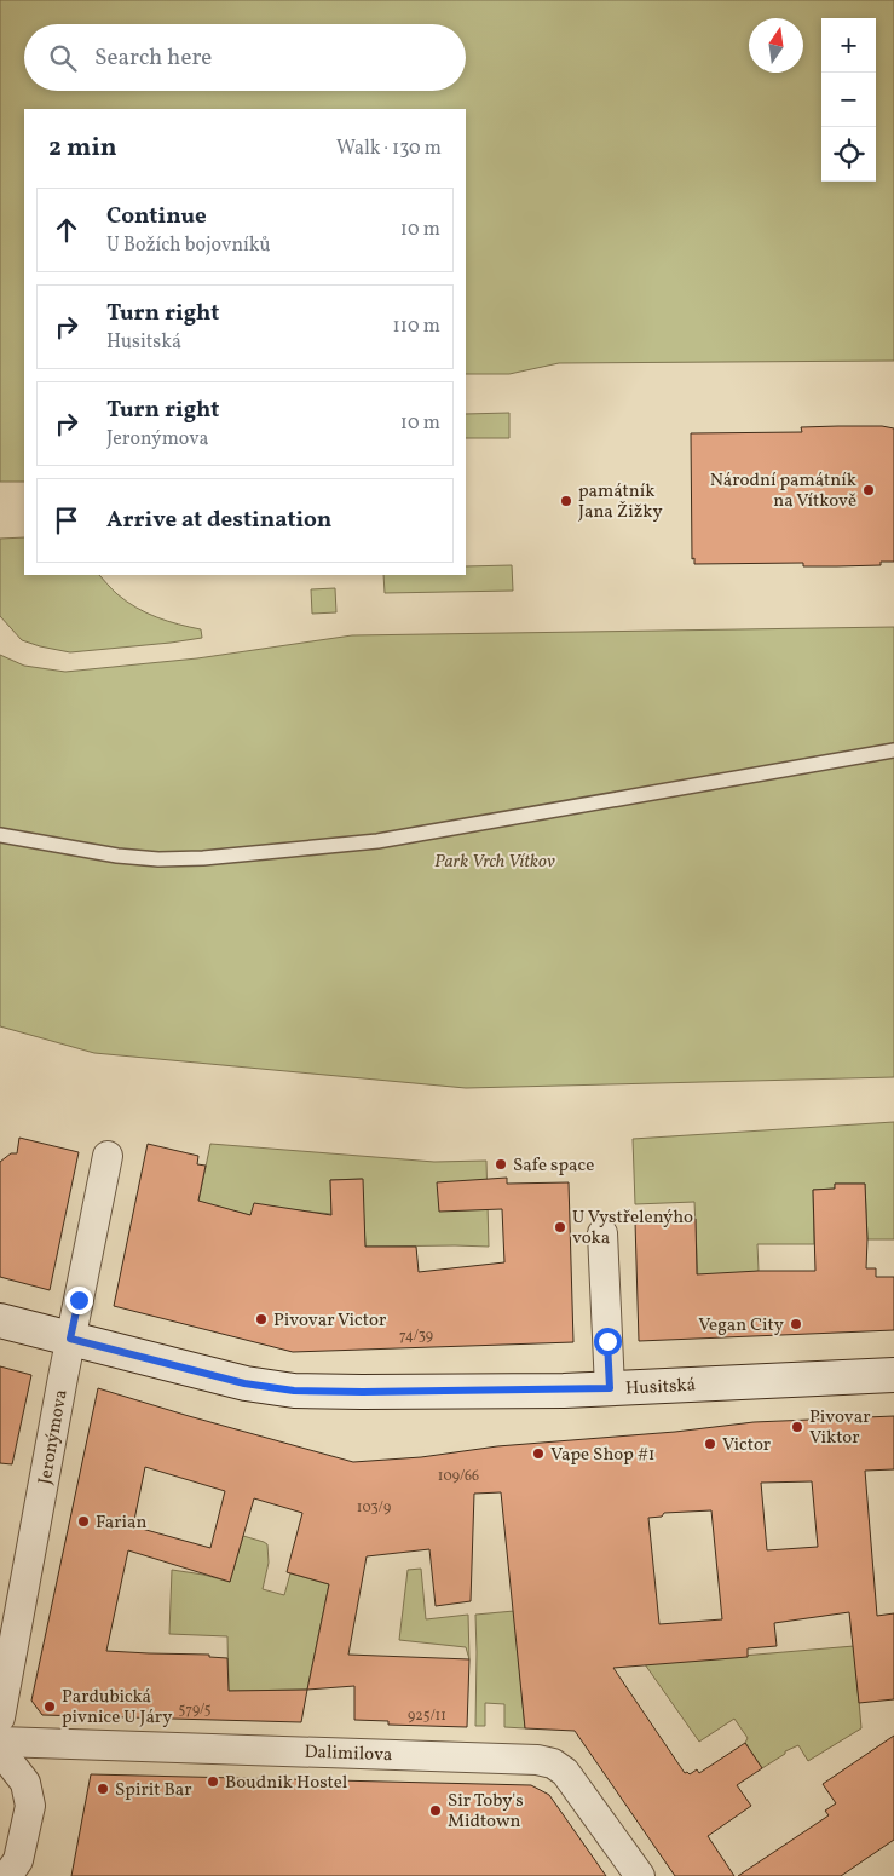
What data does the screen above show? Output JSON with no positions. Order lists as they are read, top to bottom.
{
  "streets": {
    "main road": ["Husitská"],
    "street": ["Jeronýmova", "Dalimilova"]
  },
  "crossings": [
    ["Husitská", "Jeronýmova"]
  ],
  "parks": ["Park Vrch Vítkov"],
  "places": [
    "Národní památník na Vítkově",
    "památník Jana Žižky",
    "Safe space",
    "U Vystřelenýho voka",
    "Pivovar Victor",
    "Vegan City",
    "Pivovar Viktor",
    "Victor",
    "Vape Shop #1",
    "Farian",
    "Pardubická pivnice U Járy",
    "Boudnik Hostel",
    "Spirit Bar",
    "Sir Toby's Midtown"
  ],
  "house_numbers": [
    "74/39",
    "109/66",
    "103/9",
    "579/5",
    "925/11"
  ],
  "north": "top",
  "page": {
    "map_buttons": ["+", "−"],
    "search": "Search here",
    "heading": ["2 min", "Walk · 130 m"],
    "list": [
      ["Continue", "U Božích bojovníků", "10 m"],
      ["Turn right", "Husitská", "110 m"],
      ["Turn right", "Jeronýmova", "10 m"],
      "Arrive at destination"
    ]
  }
}
